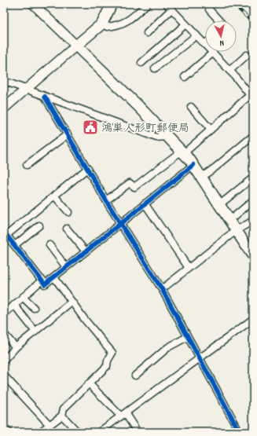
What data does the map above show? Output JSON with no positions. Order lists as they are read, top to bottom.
{
  "places": {
    "public building": ["鴻巣人形町郵便局"]
  },
  "north": "bottom"
}
